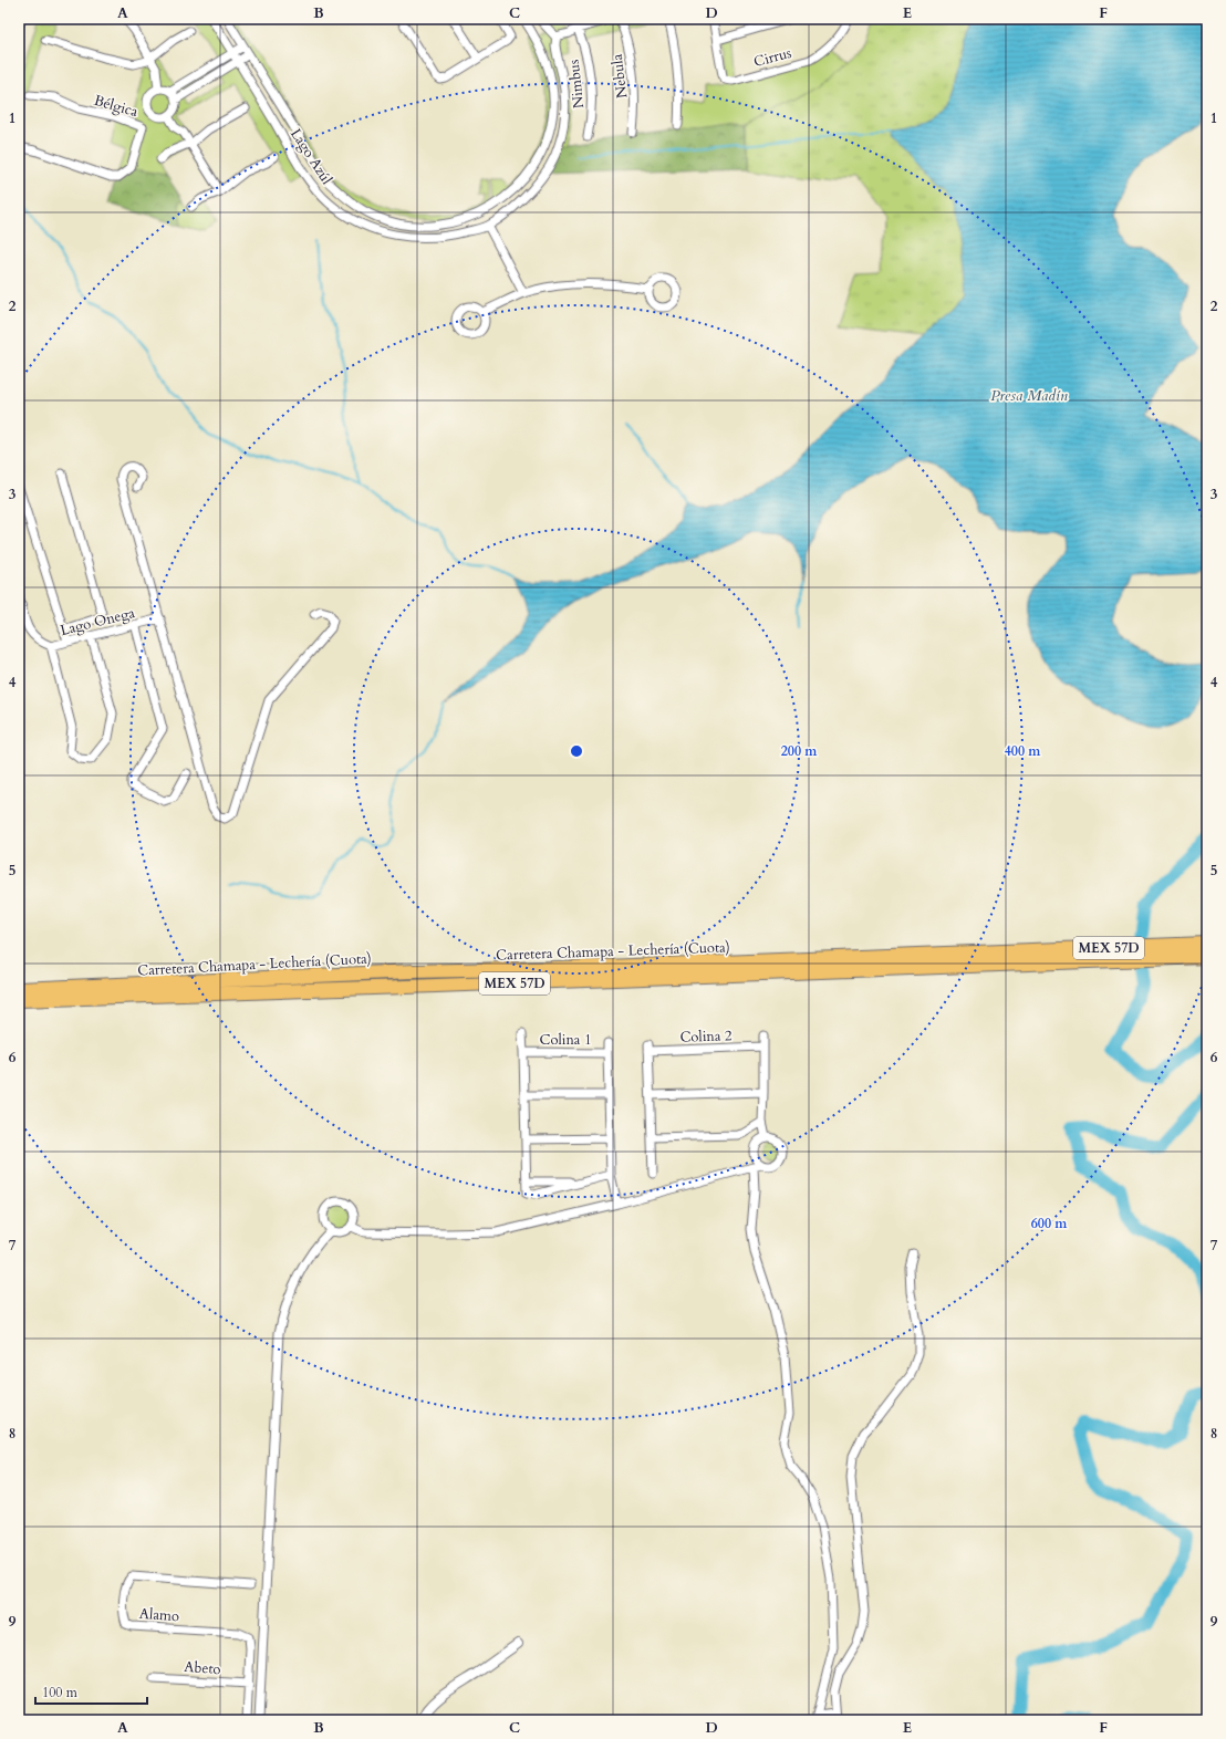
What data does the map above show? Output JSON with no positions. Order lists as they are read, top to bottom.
{
  "streets": {
    "highway": ["MEX 57D", "Carretera Chamapa - Lechería (Cuota)"],
    "street": [
      "Cirrus",
      "Nebula",
      "Nimbus",
      "Bélgica",
      "Lago Azúl",
      "Lago Onega",
      "Colina 2",
      "Colina 1",
      "Alamo",
      "Abeto"
    ]
  },
  "crossings": [
    ["Alamo", "Abeto"]
  ],
  "water": ["Presa Madín"],
  "scale_bar": "100 m",
  "grid": {
    "columns": [
      "A",
      "B",
      "C",
      "D",
      "E",
      "F"
    ],
    "rows": [
      "1",
      "2",
      "3",
      "4",
      "5",
      "6",
      "7",
      "8",
      "9"
    ]
  },
  "rings": ["200 m", "400 m", "600 m"]
}
